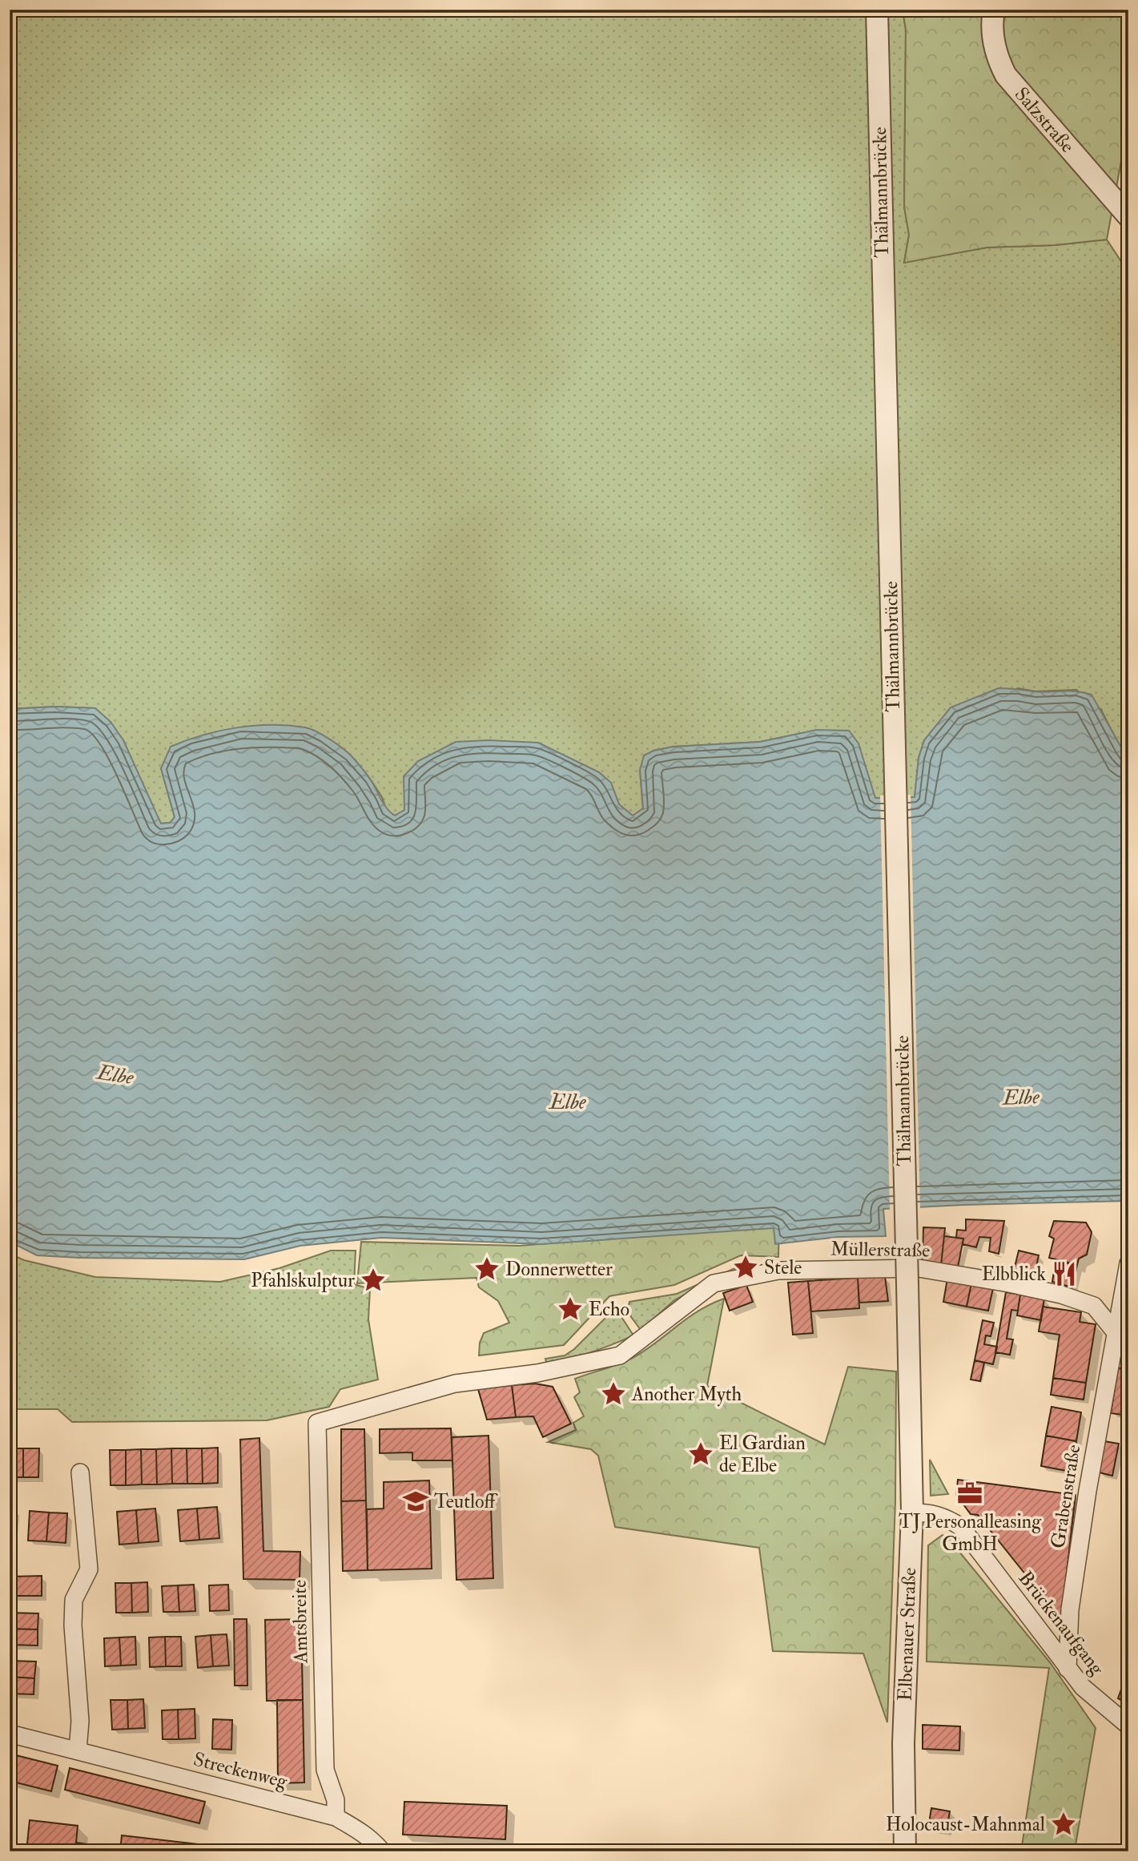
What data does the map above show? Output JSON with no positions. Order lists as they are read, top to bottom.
{
  "streets": {
    "street": [
      "Salzstraße",
      "Thälmannbrücke",
      "Müllerstraße",
      "Grabenstraße",
      "Amtsbreite",
      "Brückenaufgang",
      "Elbenauer Straße",
      "Streckenweg"
    ]
  },
  "crossings": [
    ["Thälmannbrücke", "Elbenauer Straße"],
    ["Müllerstraße", "Grabenstraße"],
    ["Müllerstraße", "Amtsbreite"],
    ["Grabenstraße", "Brückenaufgang"],
    ["Amtsbreite", "Streckenweg"],
    ["Brückenaufgang", "Elbenauer Straße"]
  ],
  "water": ["Elbe"],
  "places": {
    "place": [
      "Stele",
      "Donnerwetter",
      "Pfahlskulptur",
      "Echo",
      "Another Myth",
      "El Gardian de Elbe",
      "Holocaust-Mahnmal"
    ],
    "restaurant": ["Elbblick"],
    "office": ["TJ Personalleasing GmbH"],
    "school or university": ["Teutloff"]
  }
}
